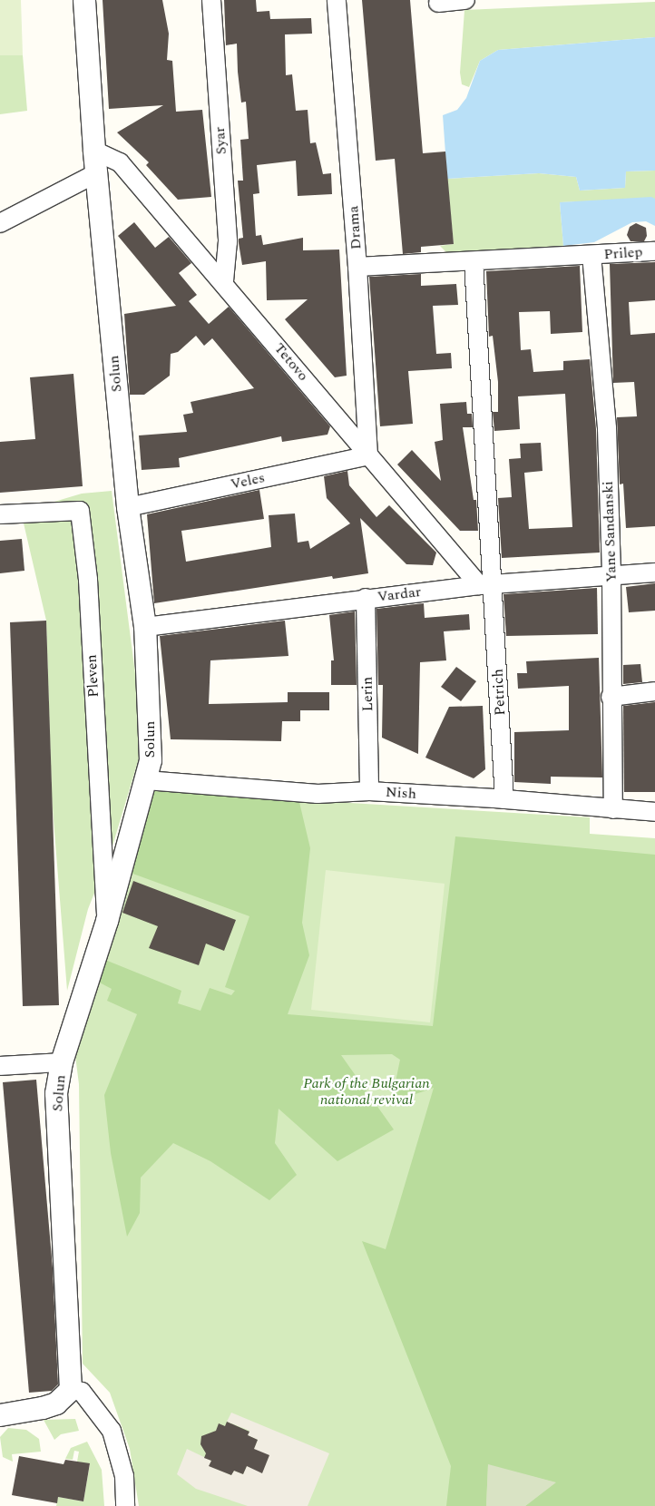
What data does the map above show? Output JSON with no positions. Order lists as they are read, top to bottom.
{
  "streets": {
    "street": [
      "Syar",
      "Drama",
      "Prilep",
      "Tetovo",
      "Solun",
      "Veles",
      "Yane Sandanski",
      "Vardar",
      "Pleven",
      "Petrich",
      "Lerin",
      "Nish"
    ]
  },
  "crossings": [
    ["Syar", "Tetovo"],
    ["Drama", "Prilep"],
    ["Drama", "Tetovo"],
    ["Drama", "Veles"],
    ["Prilep", "Yane Sandanski"],
    ["Prilep", "Petrich"],
    ["Tetovo", "Solun"],
    ["Tetovo", "Veles"],
    ["Tetovo", "Vardar"],
    ["Tetovo", "Petrich"],
    ["Solun", "Veles"],
    ["Solun", "Vardar"],
    ["Solun", "Pleven"],
    ["Solun", "Nish"],
    ["Yane Sandanski", "Vardar"],
    ["Yane Sandanski", "Nish"],
    ["Vardar", "Petrich"],
    ["Vardar", "Lerin"],
    ["Petrich", "Nish"],
    ["Lerin", "Nish"]
  ],
  "parks": ["Park of the Bulgarian national revival"]
}
